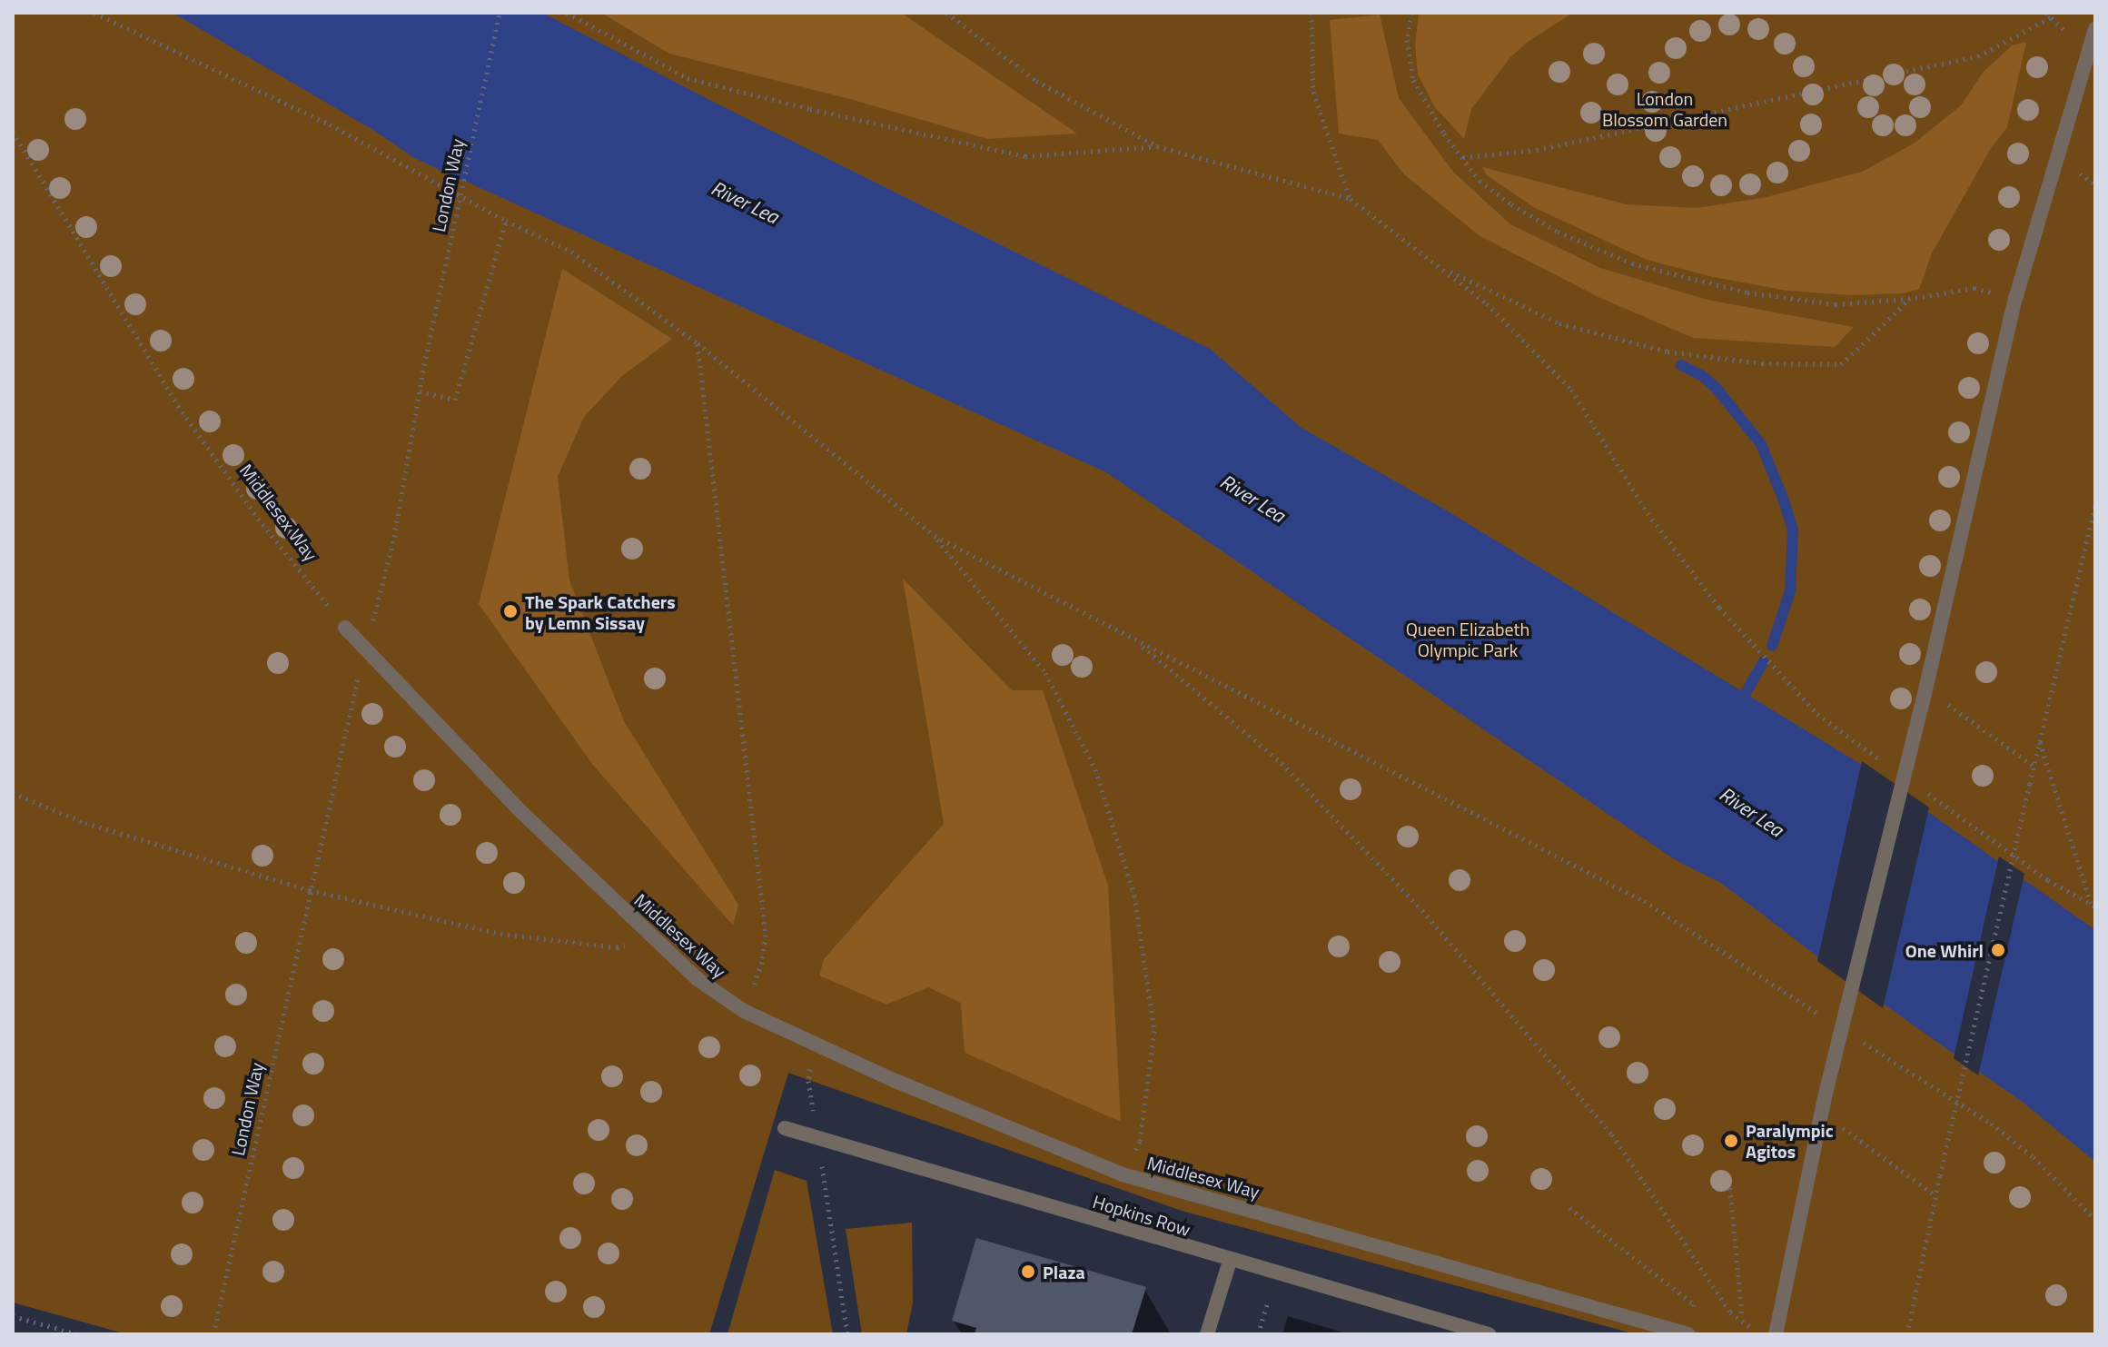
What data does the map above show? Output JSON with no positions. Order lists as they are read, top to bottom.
{
  "streets": {
    "street": ["Middlesex Way", "Hopkins Row"],
    "path": ["London Way"]
  },
  "water": ["River Lea"],
  "parks": ["London Blossom Garden", "Queen Elizabeth Olympic Park"],
  "places": [
    "The Spark Catchers by Lemn Sissay",
    "One Whirl",
    "Paralympic Agitos",
    "Plaza"
  ]
}
